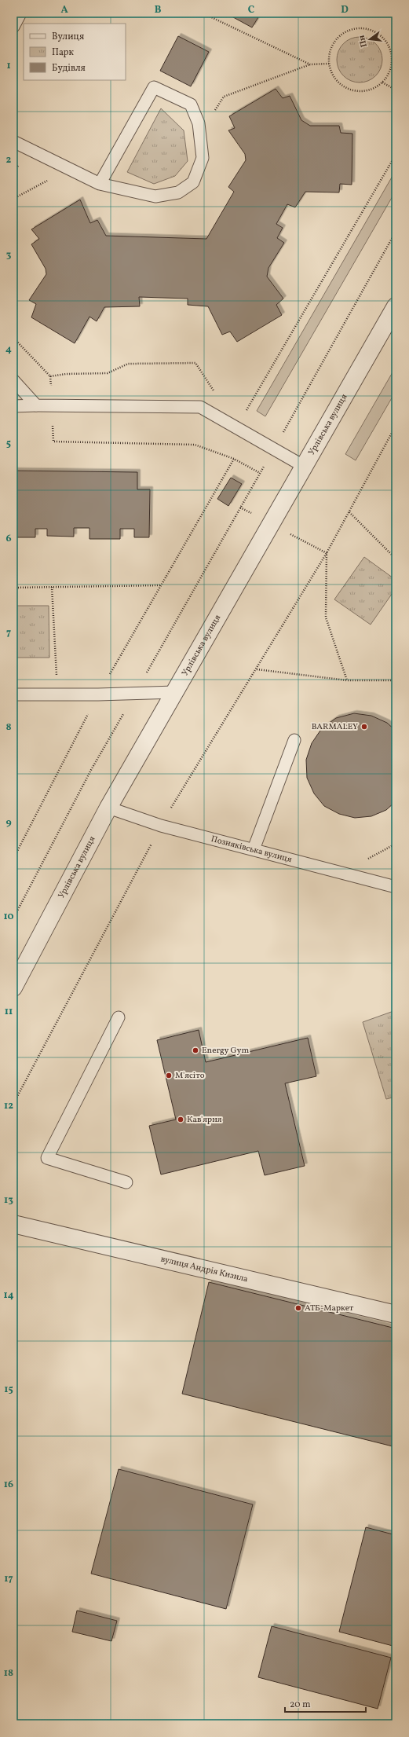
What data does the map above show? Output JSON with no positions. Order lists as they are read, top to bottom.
{
  "streets": {
    "street": ["Урлівська вулиця", "вулиця Андрія Кизила"],
    "lane": ["Позняківська вулиця"]
  },
  "crossings": [
    ["Урлівська вулиця", "Позняківська вулиця"]
  ],
  "places": [
    "BARMALEY",
    "Energy Gym",
    "М'ясіто",
    "Кав'ярня",
    "АТБ-Маркет"
  ],
  "legend": ["Вулиця", "Парк", "Будівля"],
  "scale_bar": "20 m",
  "north": "left",
  "grid": {
    "columns": [
      "A",
      "B",
      "C",
      "D"
    ],
    "rows": [
      "1",
      "2",
      "3",
      "4",
      "5",
      "6",
      "7",
      "8",
      "9",
      "10",
      "11",
      "12",
      "13",
      "14",
      "15",
      "16",
      "17",
      "18"
    ]
  }
}
